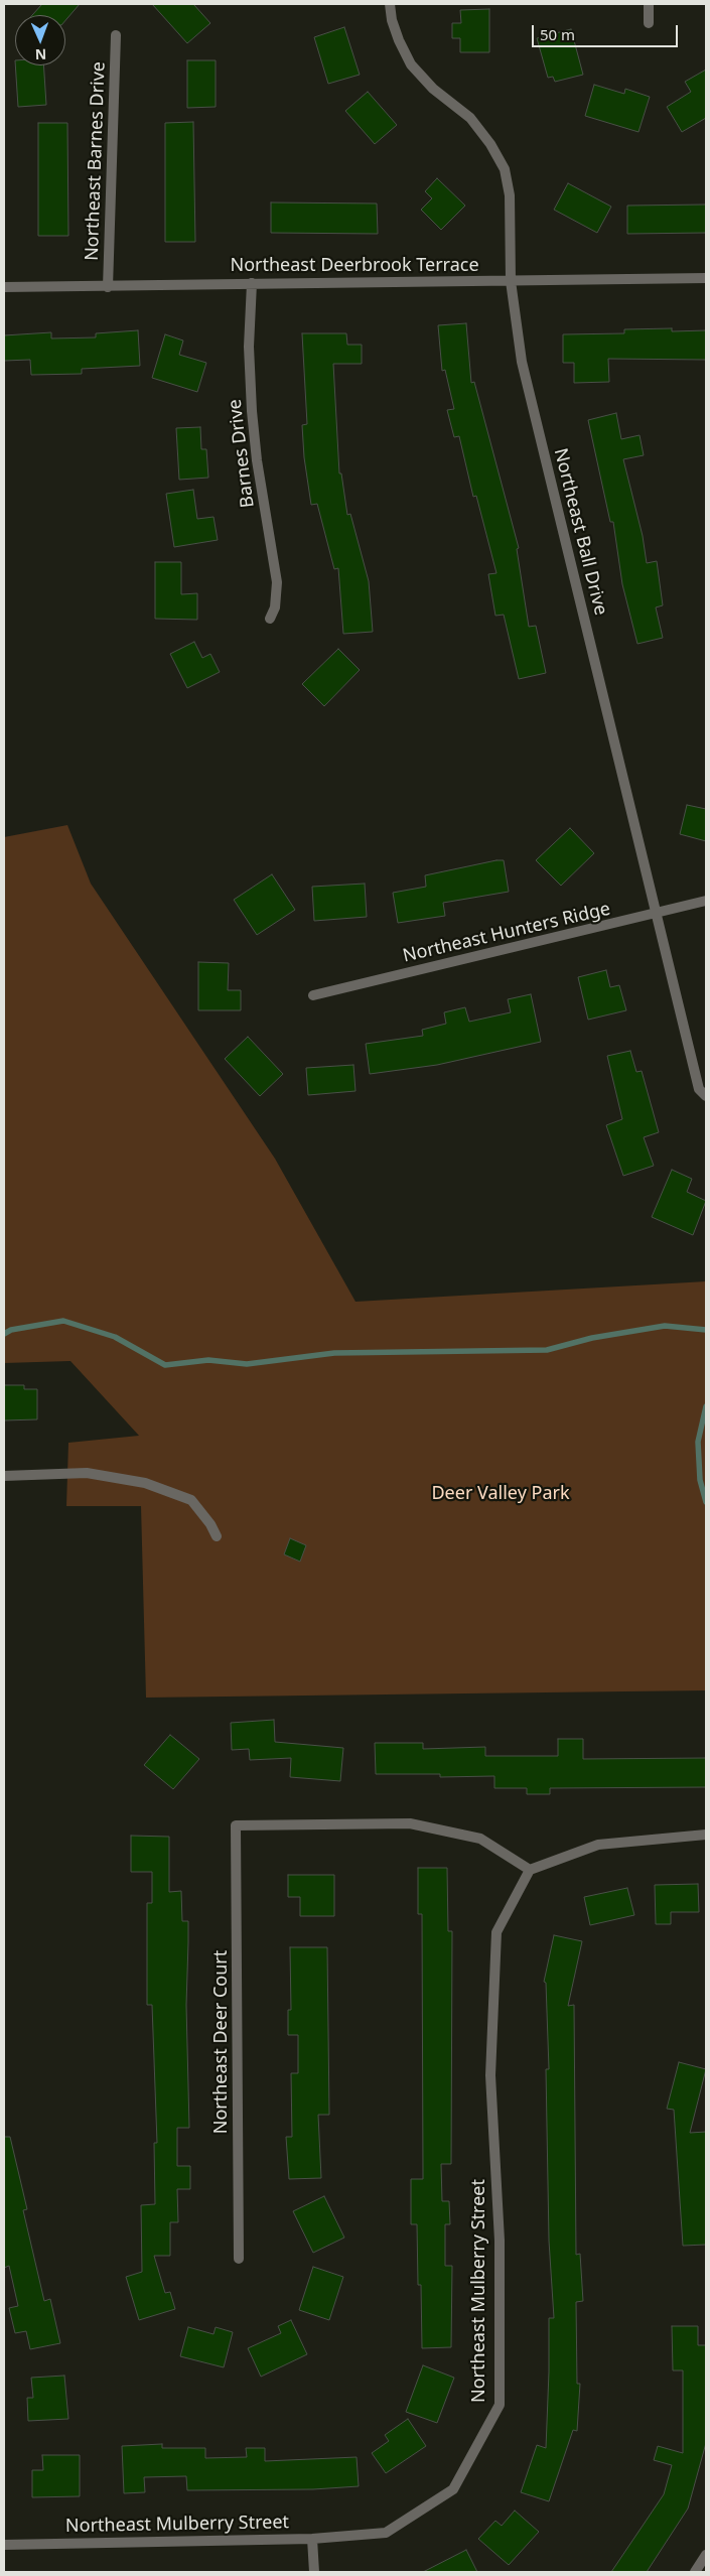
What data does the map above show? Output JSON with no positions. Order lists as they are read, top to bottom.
{
  "streets": {
    "street": [
      "Northeast Barnes Drive",
      "Northeast Deerbrook Terrace",
      "Barnes Drive",
      "Northeast Ball Drive",
      "Northeast Hunters Ridge",
      "Northeast Deer Court",
      "Northeast Mulberry Street"
    ]
  },
  "crossings": [
    ["Northeast Barnes Drive", "Northeast Deerbrook Terrace"],
    ["Northeast Deerbrook Terrace", "Barnes Drive"],
    ["Northeast Deerbrook Terrace", "Northeast Ball Drive"],
    ["Northeast Ball Drive", "Northeast Hunters Ridge"],
    ["Northeast Deer Court", "Northeast Mulberry Street"]
  ],
  "parks": ["Deer Valley Park"],
  "scale_bar": "50 m",
  "north": "bottom"
}
